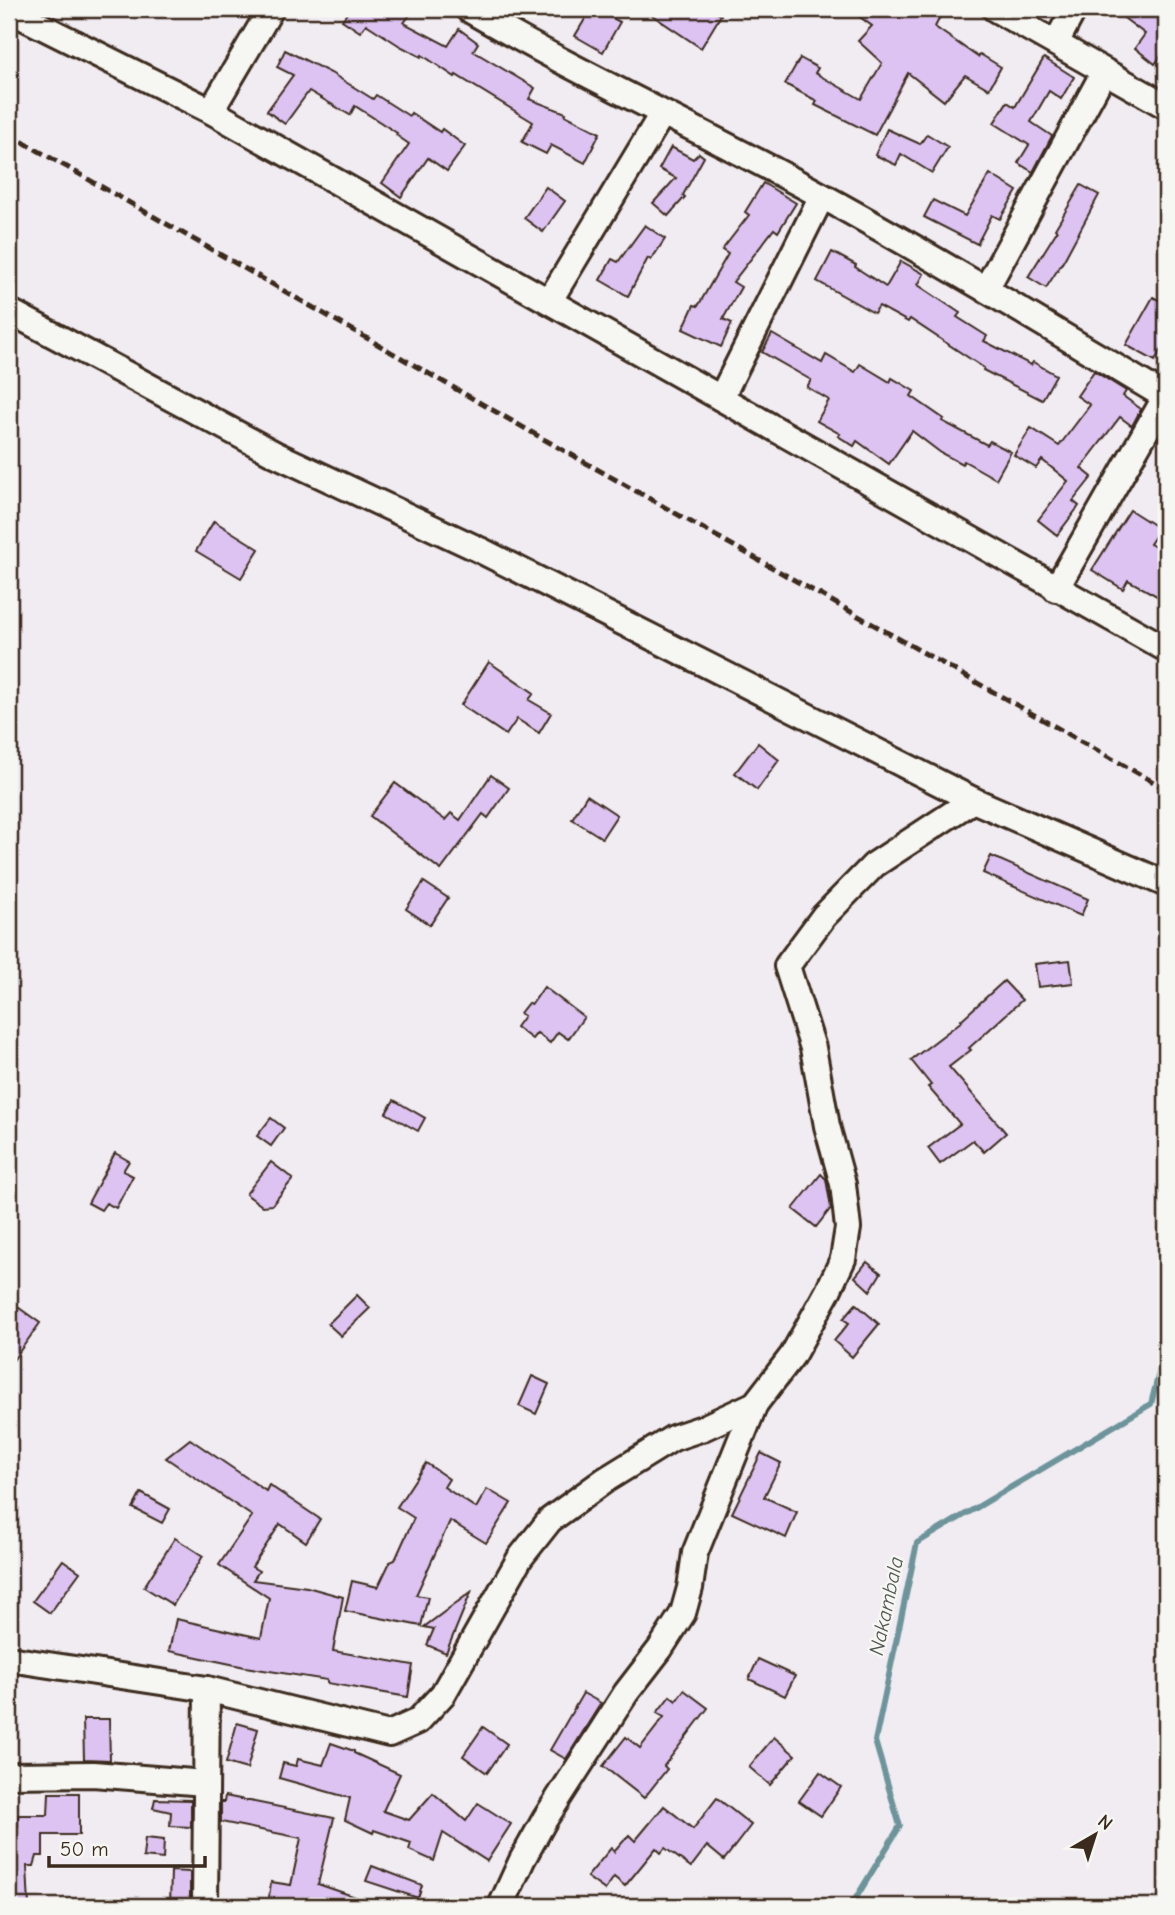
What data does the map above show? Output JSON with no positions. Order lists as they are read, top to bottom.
{
  "water": ["Nakambala"],
  "scale_bar": "50 m",
  "north": "top right"
}
